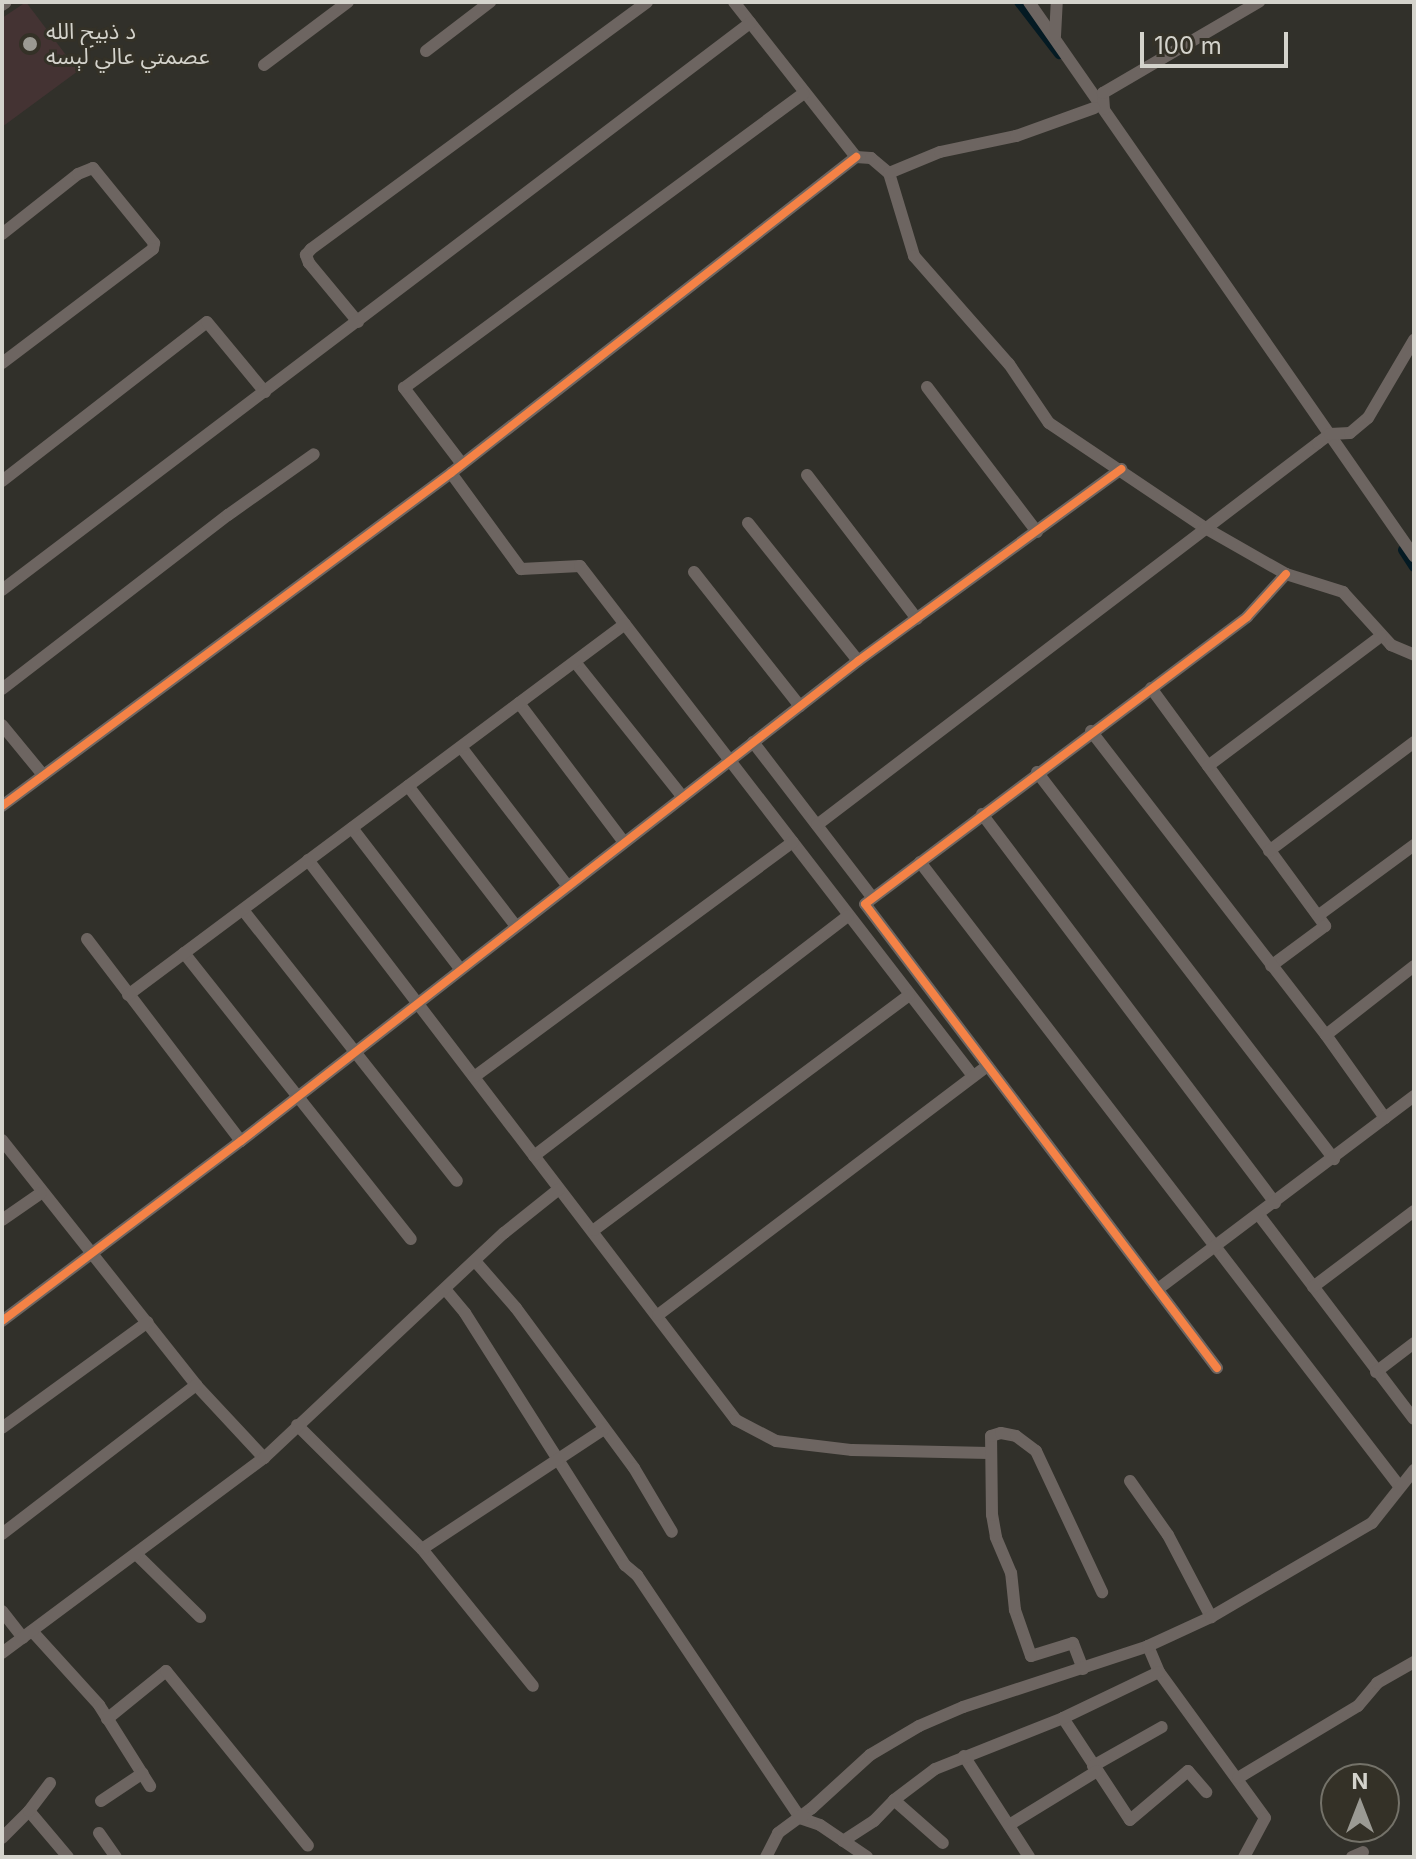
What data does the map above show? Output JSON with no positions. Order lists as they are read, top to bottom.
{
  "places": ["د ذبیح الله عصمتي عالي لېسه"],
  "scale_bar": "100 m",
  "north": "top"
}
